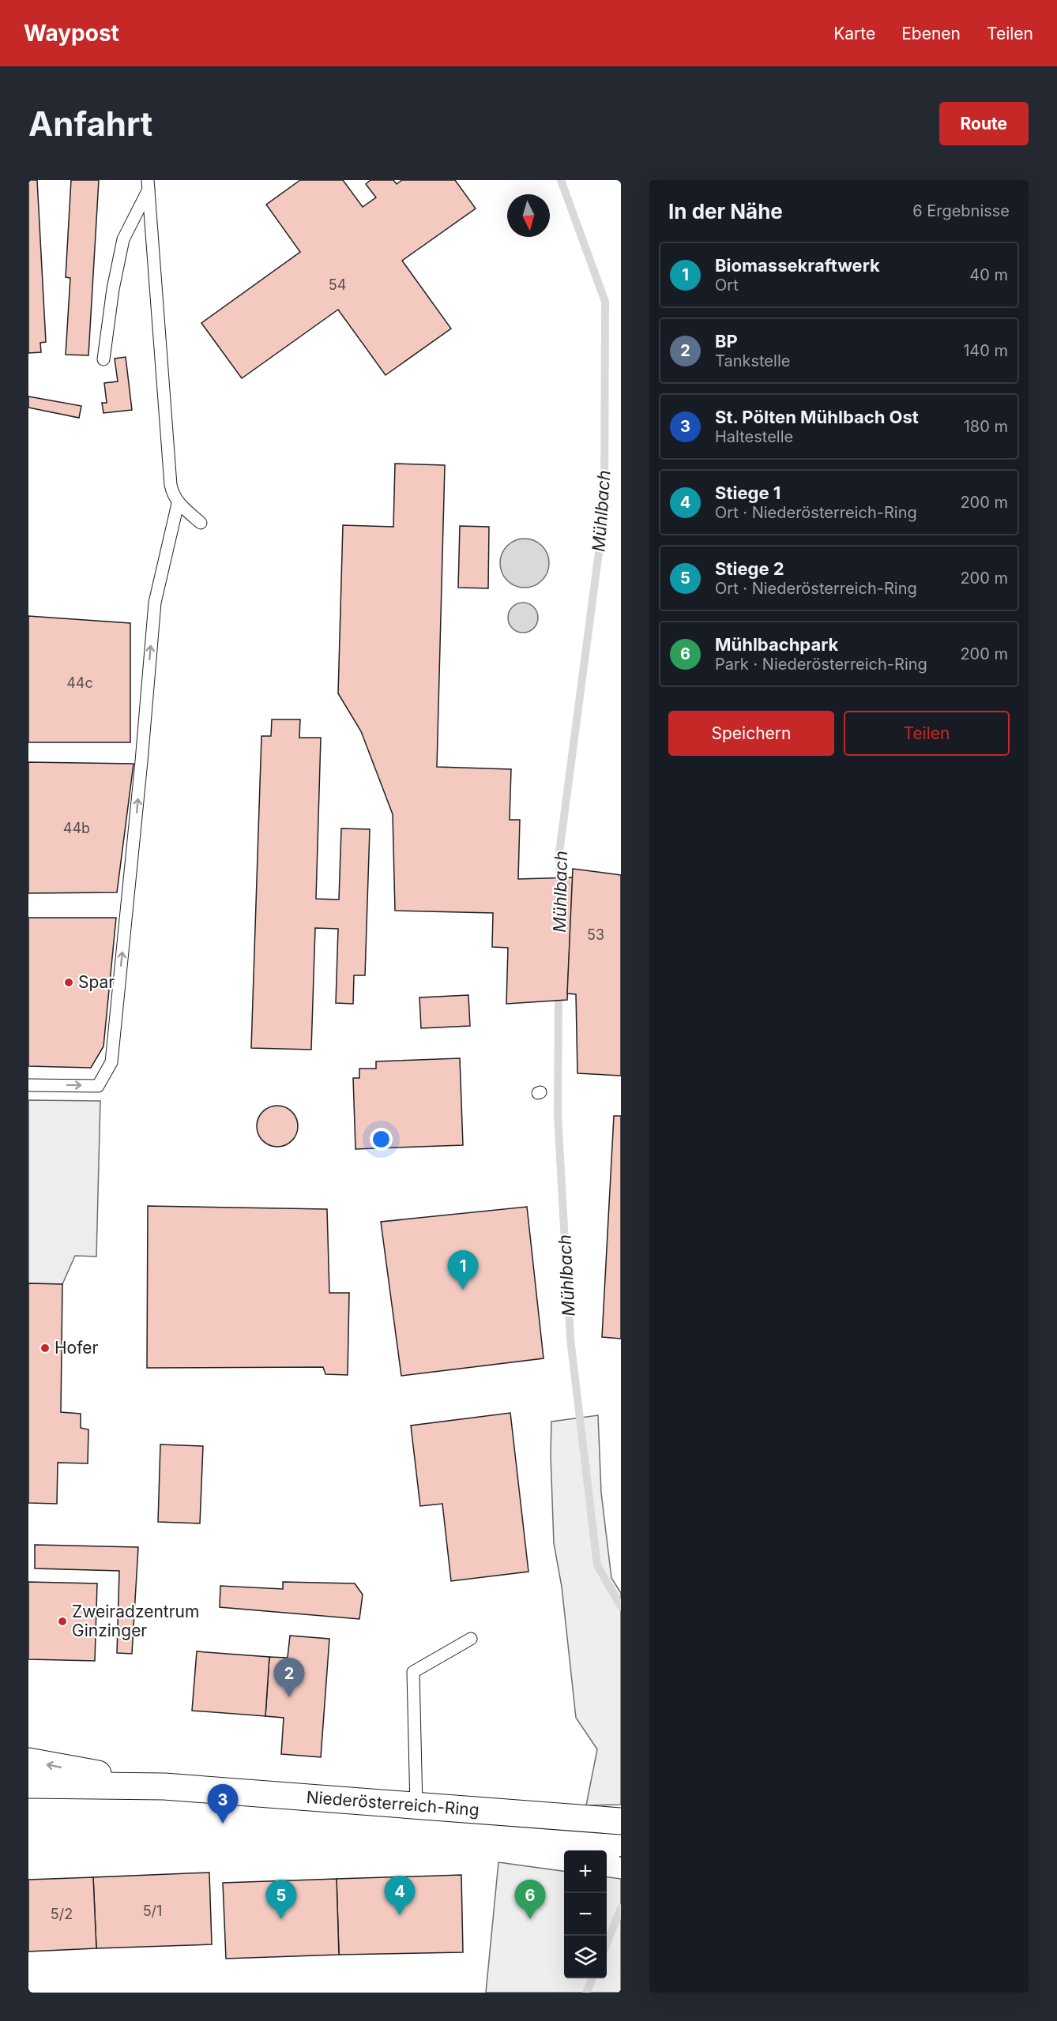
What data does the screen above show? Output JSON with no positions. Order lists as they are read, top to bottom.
{
  "streets": {
    "main road": ["Niederösterreich-Ring"]
  },
  "water": ["Mühlbach"],
  "places": ["Spar", "Hofer", "Zweiradzentrum Ginzinger"],
  "house_numbers": [
    "54",
    "44c",
    "44b",
    "53",
    "5/1",
    "5/2"
  ],
  "north": "bottom",
  "page": {
    "header": "Waypost",
    "nav": ["Karte", "Ebenen", "Teilen"],
    "buttons": [
      "Route",
      ["Speichern", "Teilen"]
    ],
    "title": "Anfahrt",
    "heading": ["In der Nähe", "6 Ergebnisse"],
    "list": [
      {
        "mark": "1",
        "name": "Biomassekraftwerk",
        "note": "Ort",
        "value": "40 m"
      },
      {
        "mark": "2",
        "name": "BP",
        "note": "Tankstelle",
        "value": "140 m"
      },
      {
        "mark": "3",
        "name": "St. Pölten Mühlbach Ost",
        "note": "Haltestelle",
        "value": "180 m"
      },
      {
        "mark": "4",
        "name": "Stiege 1",
        "note": "Ort · Niederösterreich-Ring",
        "value": "200 m"
      },
      {
        "mark": "5",
        "name": "Stiege 2",
        "note": "Ort · Niederösterreich-Ring",
        "value": "200 m"
      },
      {
        "mark": "6",
        "name": "Mühlbachpark",
        "note": "Park · Niederösterreich-Ring",
        "value": "200 m"
      }
    ],
    "pins": [
      "1",
      "2",
      "3",
      "4",
      "5",
      "6"
    ],
    "map_buttons": ["+", "−"]
  }
}
